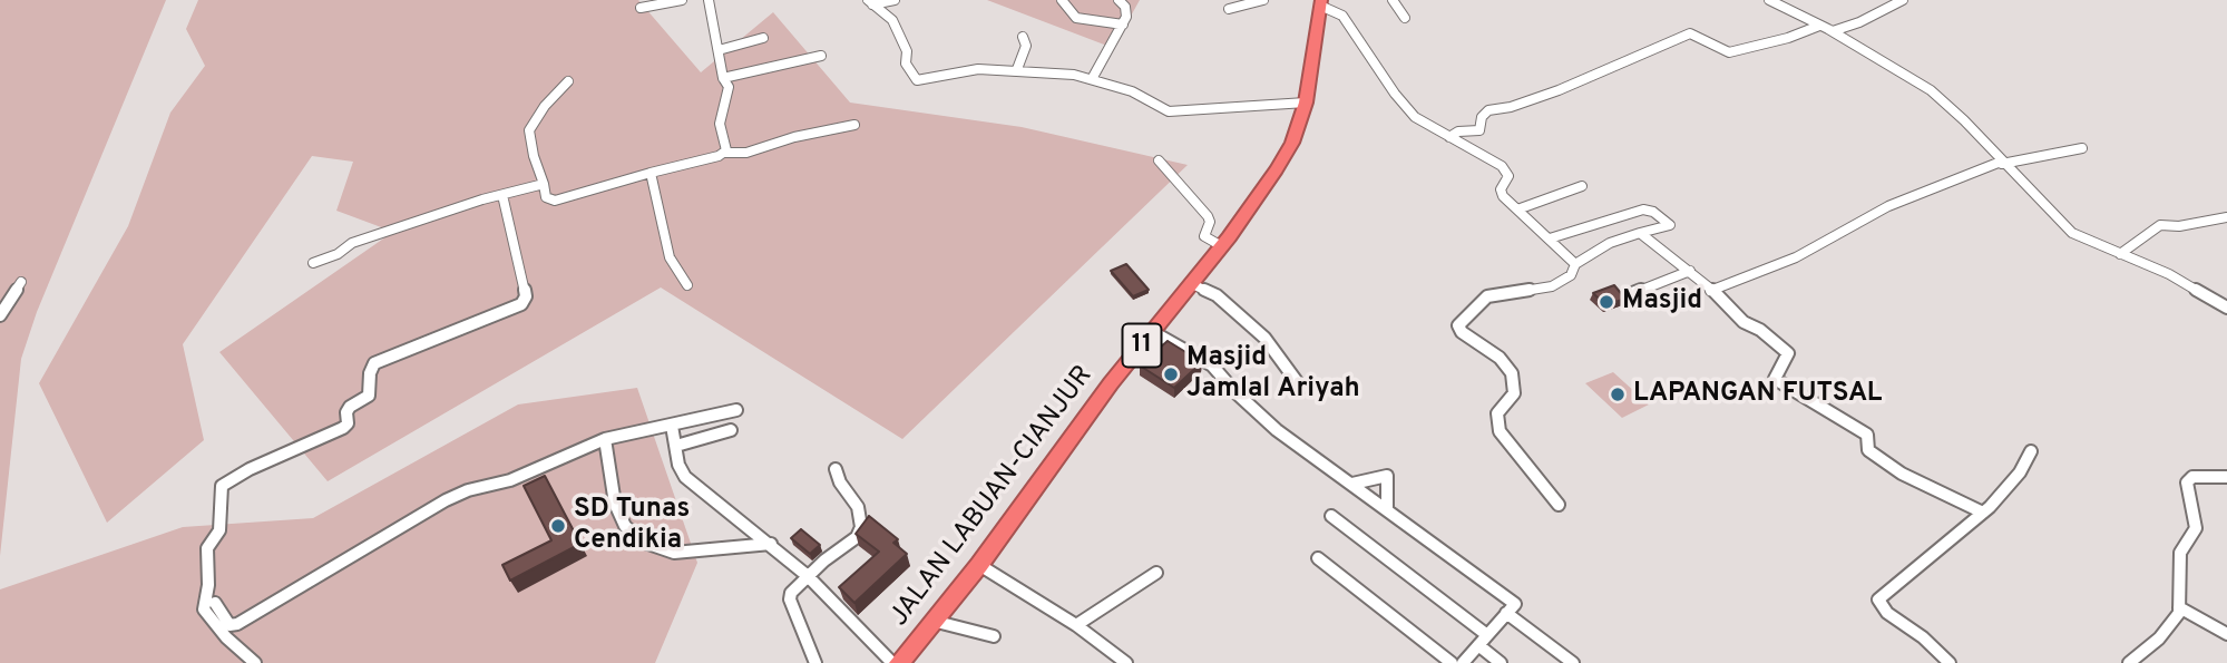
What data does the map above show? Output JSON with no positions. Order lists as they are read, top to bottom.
{
  "streets": {
    "highway": ["11", "JALAN LABUAN-CIANJUR"]
  },
  "places": [
    "Masjid",
    "Masjid Jamlal Ariyah",
    "LAPANGAN FUTSAL",
    "SD Tunas Cendikia"
  ]
}
